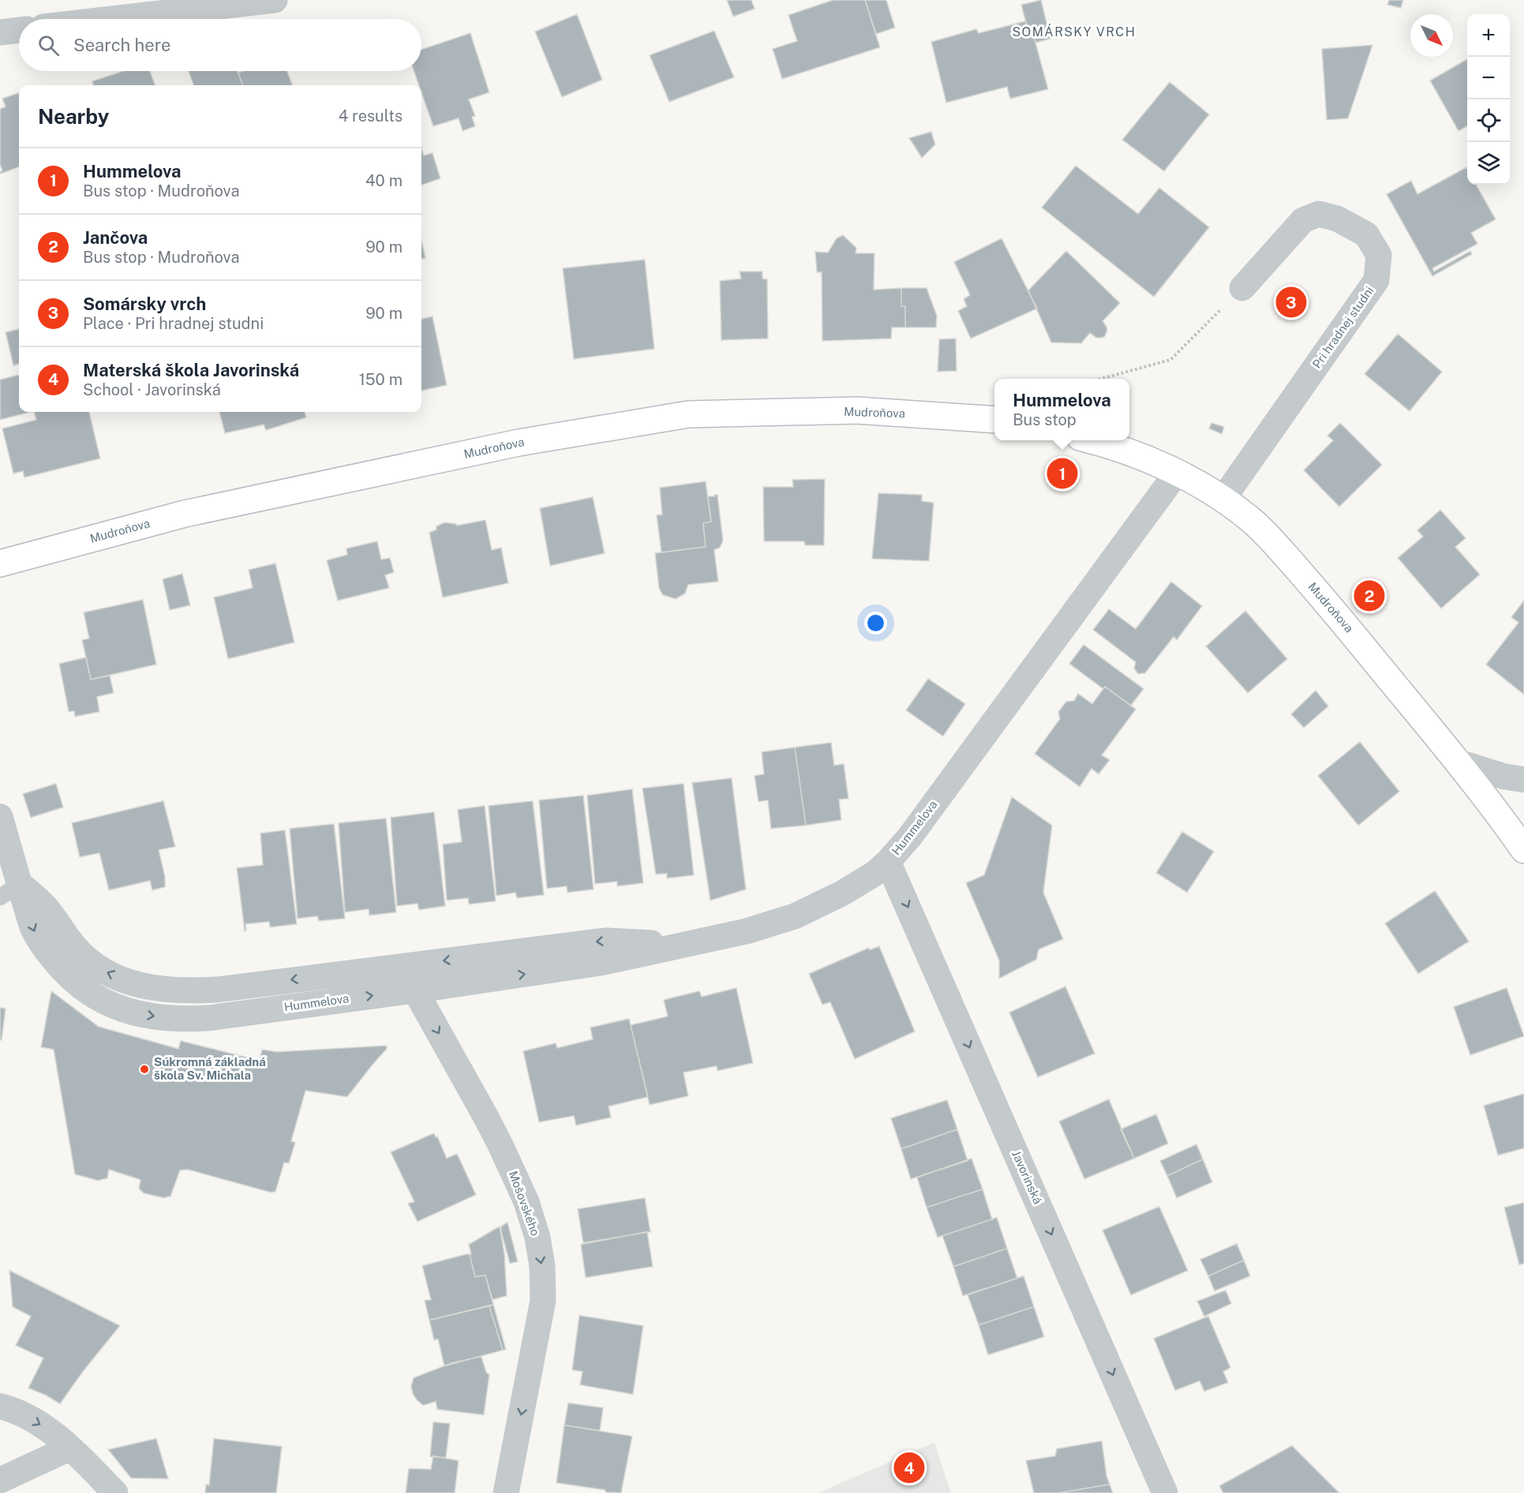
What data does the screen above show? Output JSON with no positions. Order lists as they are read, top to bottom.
{
  "streets": {
    "street": [
      "Pri hradnej studni",
      "Mudroňova",
      "Hummelova",
      "Javorinská",
      "Mošovského"
    ]
  },
  "crossings": [
    ["Pri hradnej studni", "Mudroňova"],
    ["Mudroňova", "Hummelova"],
    ["Hummelova", "Javorinská"],
    ["Hummelova", "Mošovského"]
  ],
  "one_way": ["Javorinská", "Mošovského"],
  "districts": ["SOMÁRSKY VRCH"],
  "places": ["Súkromná základná škola Sv. Michala"],
  "north": "bottom right",
  "page": {
    "map_buttons": ["+", "−"],
    "search": "Search here",
    "heading": ["Nearby", "4 results"],
    "list": [
      {
        "mark": "1",
        "name": "Hummelova",
        "note": "Bus stop · Mudroňova",
        "value": "40 m"
      },
      {
        "mark": "2",
        "name": "Jančova",
        "note": "Bus stop · Mudroňova",
        "value": "90 m"
      },
      {
        "mark": "3",
        "name": "Somársky vrch",
        "note": "Place · Pri hradnej studni",
        "value": "90 m"
      },
      {
        "mark": "4",
        "name": "Materská škola Javorinská",
        "note": "School · Javorinská",
        "value": "150 m"
      }
    ],
    "pins": [
      "3",
      "1",
      "2",
      "4"
    ],
    "popup": ["Hummelova", "Bus stop"]
  }
}
